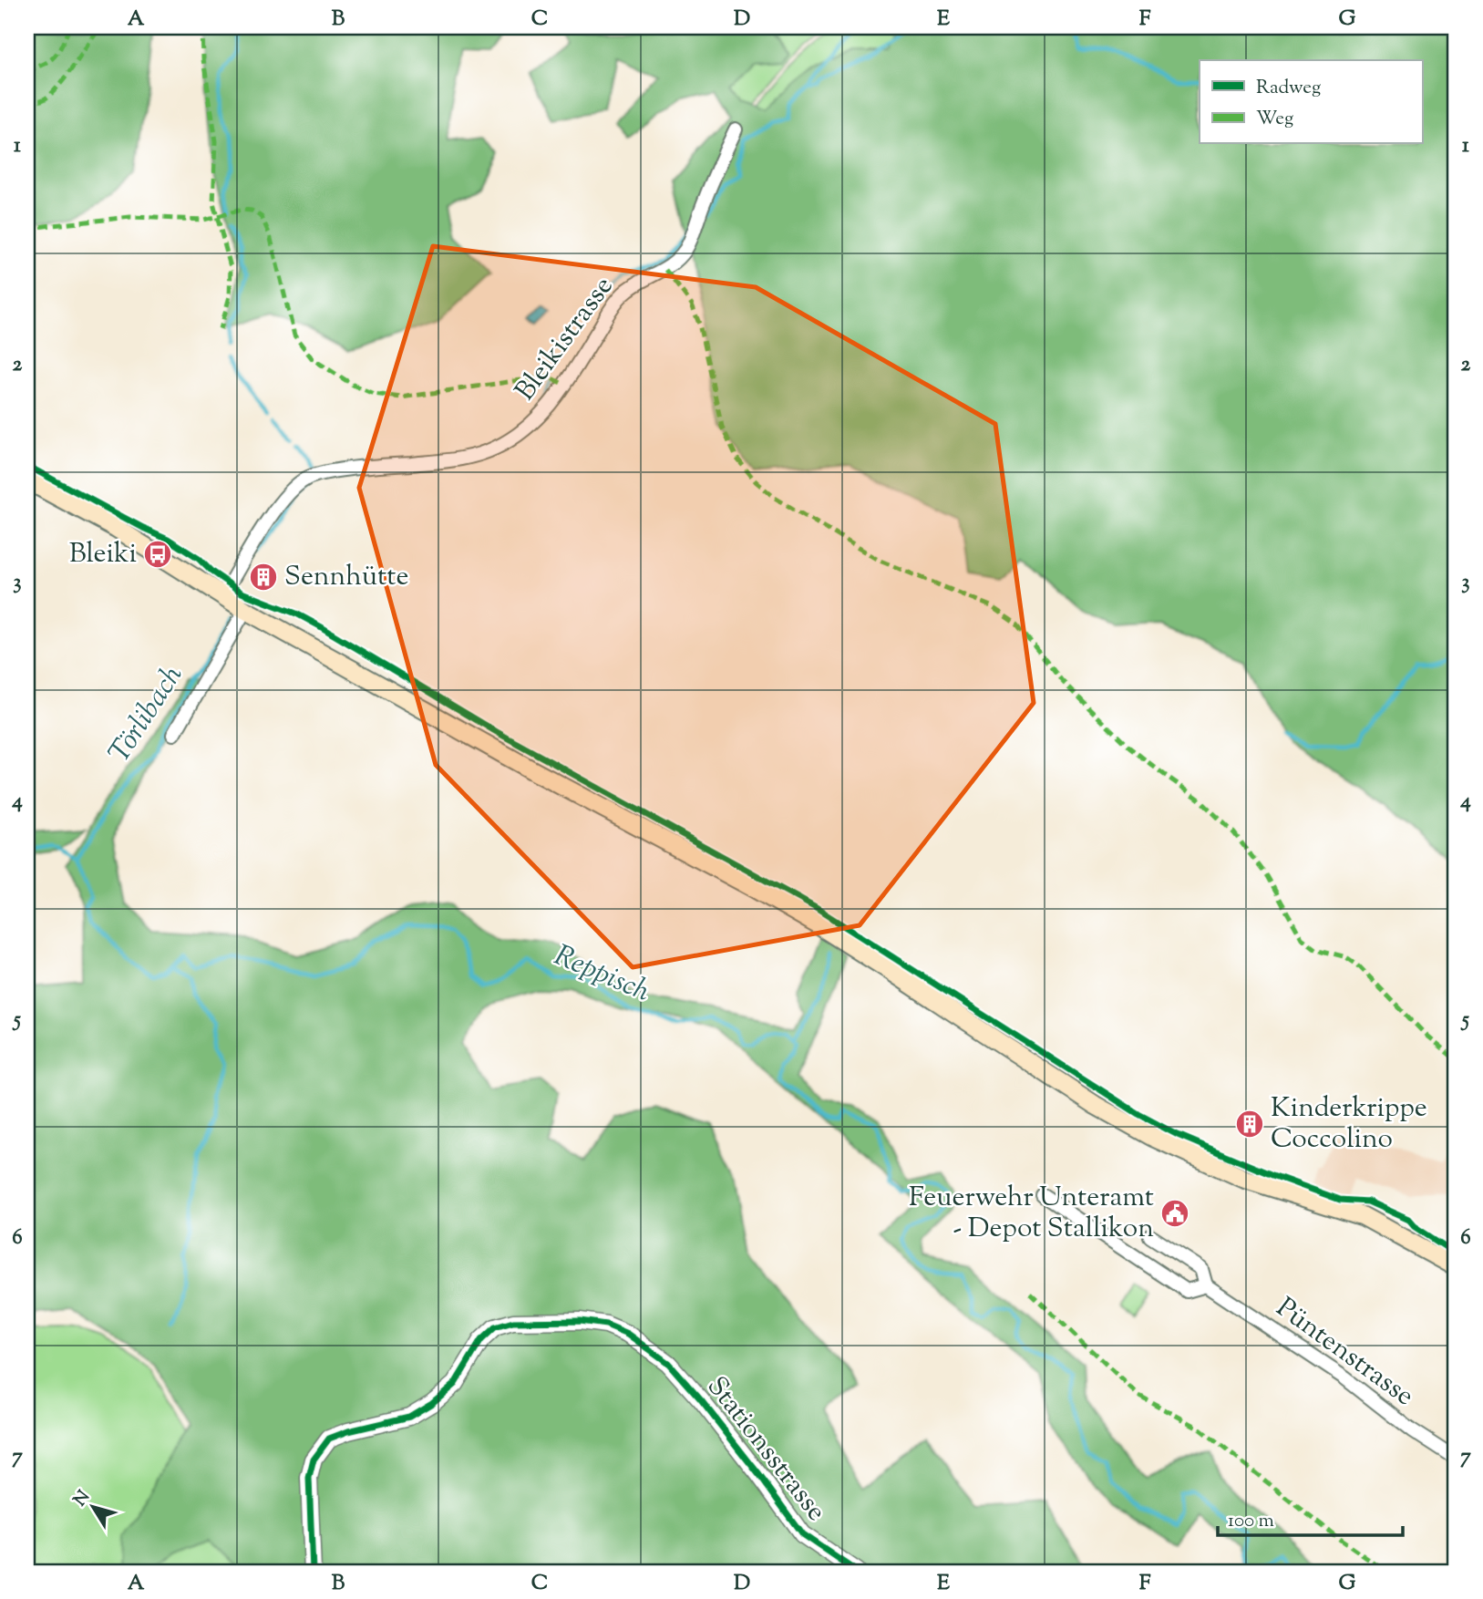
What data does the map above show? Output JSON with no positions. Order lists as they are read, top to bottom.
{
  "streets": {
    "street": ["Bleikistrasse", "Püntenstrasse", "Stationsstrasse"]
  },
  "water": ["Törlibach", "Reppisch"],
  "places": {
    "bus stop": ["Bleiki"],
    "building": ["Sennhütte", "Kinderkrippe Coccolino"],
    "public building": ["Feuerwehr Unteramt - Depot Stallikon"]
  },
  "legend": ["Radweg", "Weg"],
  "scale_bar": "100 m",
  "north": "top left",
  "grid": {
    "columns": [
      "A",
      "B",
      "C",
      "D",
      "E",
      "F",
      "G"
    ],
    "rows": [
      "1",
      "2",
      "3",
      "4",
      "5",
      "6",
      "7"
    ]
  }
}
